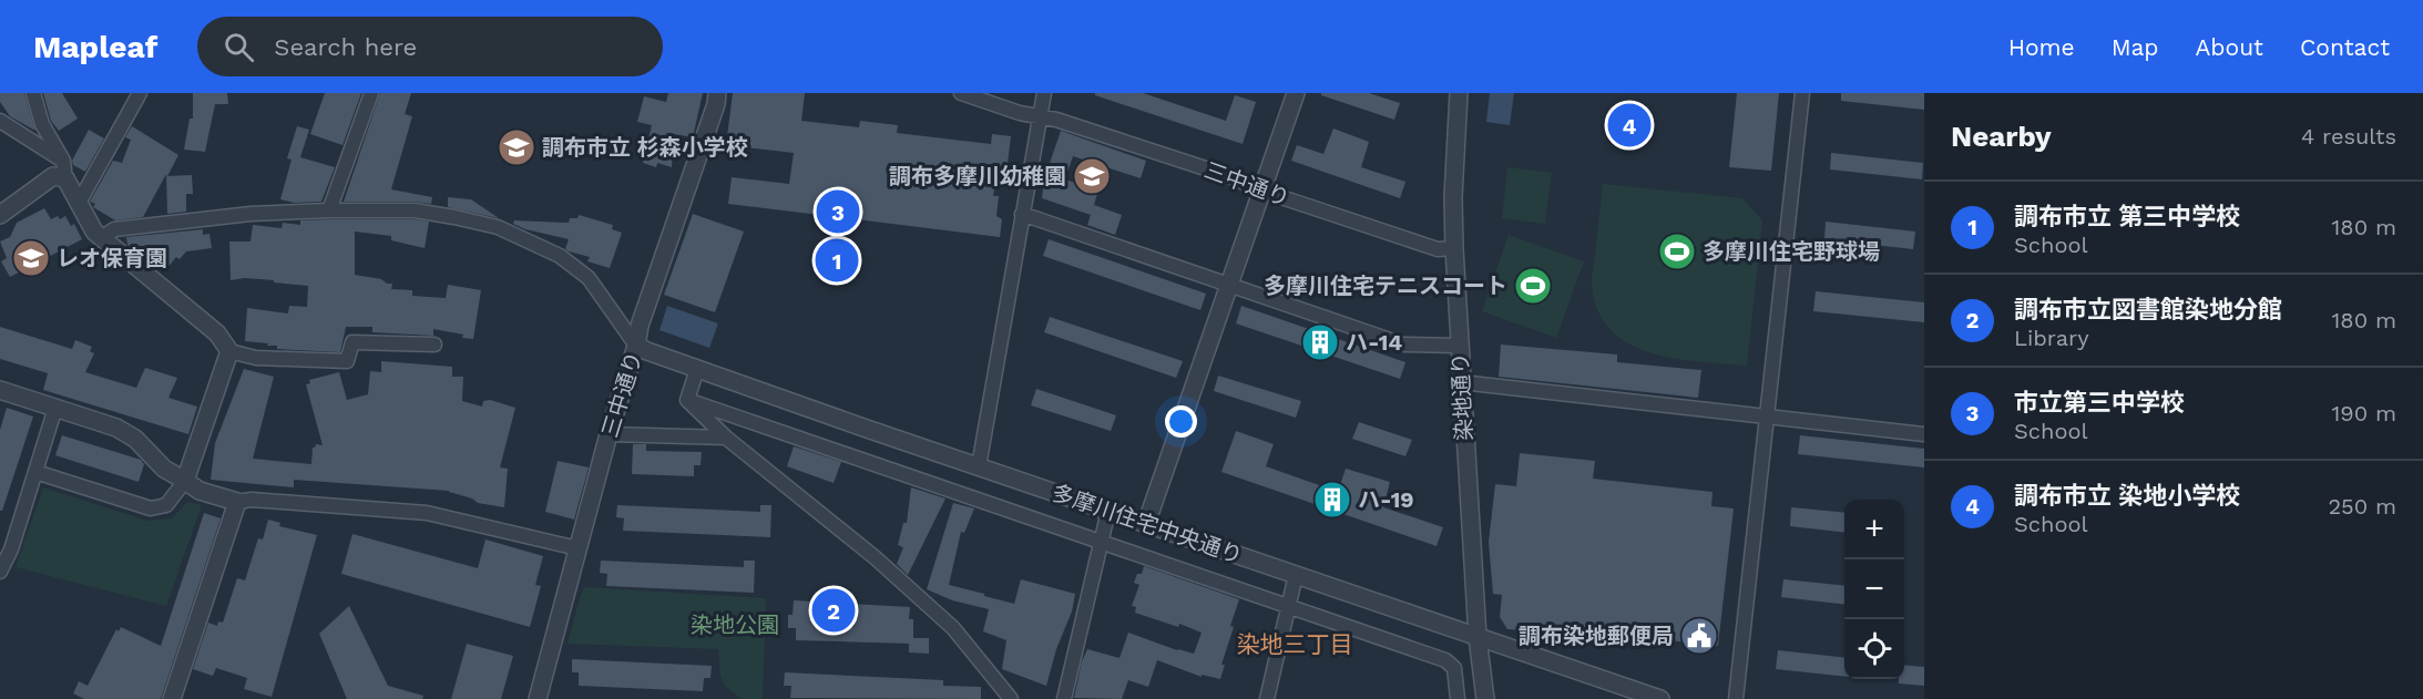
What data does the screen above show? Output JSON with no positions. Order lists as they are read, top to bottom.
{
  "streets": {
    "street": ["三中通り", "染地通り", "多摩川住宅中央通り"]
  },
  "crossings": [
    ["三中通り", "染地通り"],
    ["三中通り", "多摩川住宅中央通り"],
    ["染地通り", "多摩川住宅中央通り"]
  ],
  "districts": ["染地三丁目"],
  "parks": ["染地公園"],
  "places": {
    "school or university": ["調布市立 杉森小学校", "調布多摩川幼稚園", "レオ保育園"],
    "sports": ["多摩川住宅野球場", "多摩川住宅テニスコート"],
    "building": ["ハ-14", "ハ-19"],
    "public building": ["調布染地郵便局"]
  },
  "page": {
    "header": "Mapleaf",
    "search": "Search here",
    "nav": [
      "Home",
      "Map",
      "About",
      "Contact"
    ],
    "heading": ["Nearby", "4 results"],
    "pins": [
      "4",
      "3",
      "1",
      "2"
    ],
    "list": [
      {
        "mark": "1",
        "name": "調布市立 第三中学校",
        "note": "School",
        "value": "180 m"
      },
      {
        "mark": "2",
        "name": "調布市立図書館染地分館",
        "note": "Library",
        "value": "180 m"
      },
      {
        "mark": "3",
        "name": "市立第三中学校",
        "note": "School",
        "value": "190 m"
      },
      {
        "mark": "4",
        "name": "調布市立 染地小学校",
        "note": "School",
        "value": "250 m"
      }
    ],
    "map_buttons": ["+", "−"]
  }
}
